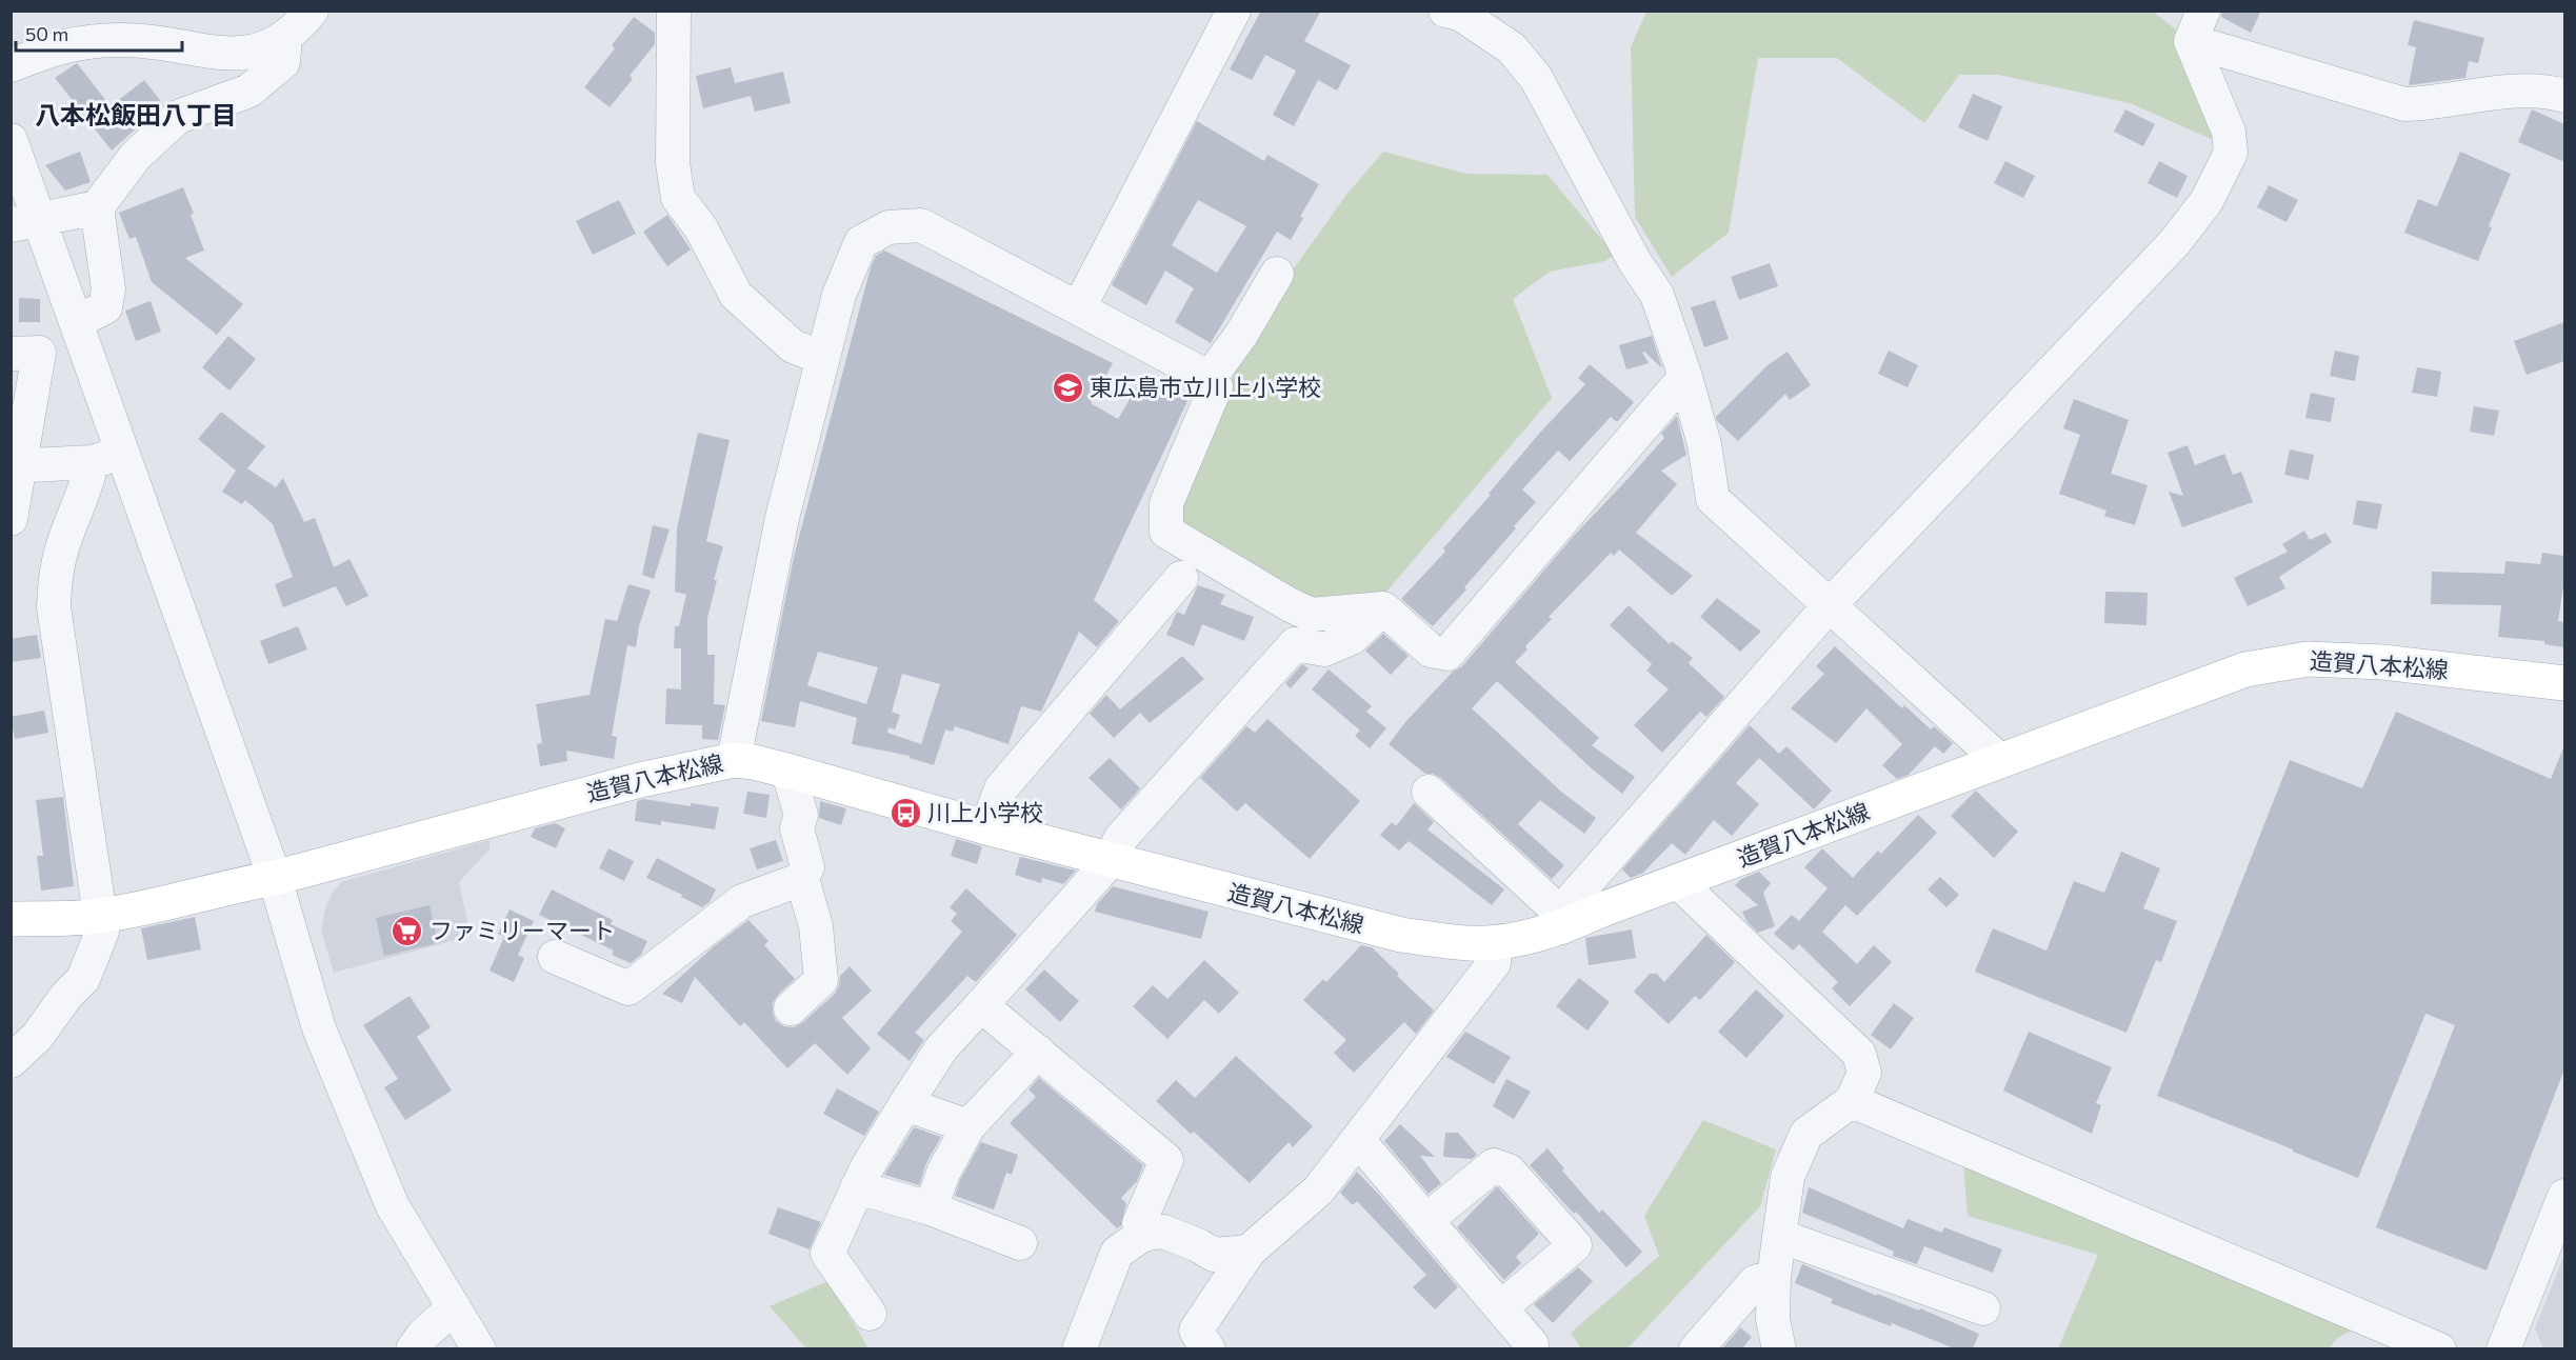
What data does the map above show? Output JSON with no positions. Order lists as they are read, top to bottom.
{
  "streets": {
    "main road": ["造賀八本松線"]
  },
  "districts": ["八本松飯田八丁目"],
  "places": {
    "school or university": ["東広島市立川上小学校"],
    "bus stop": ["川上小学校"],
    "supermarket": ["ファミリーマート"]
  },
  "scale_bar": "50 m"
}
